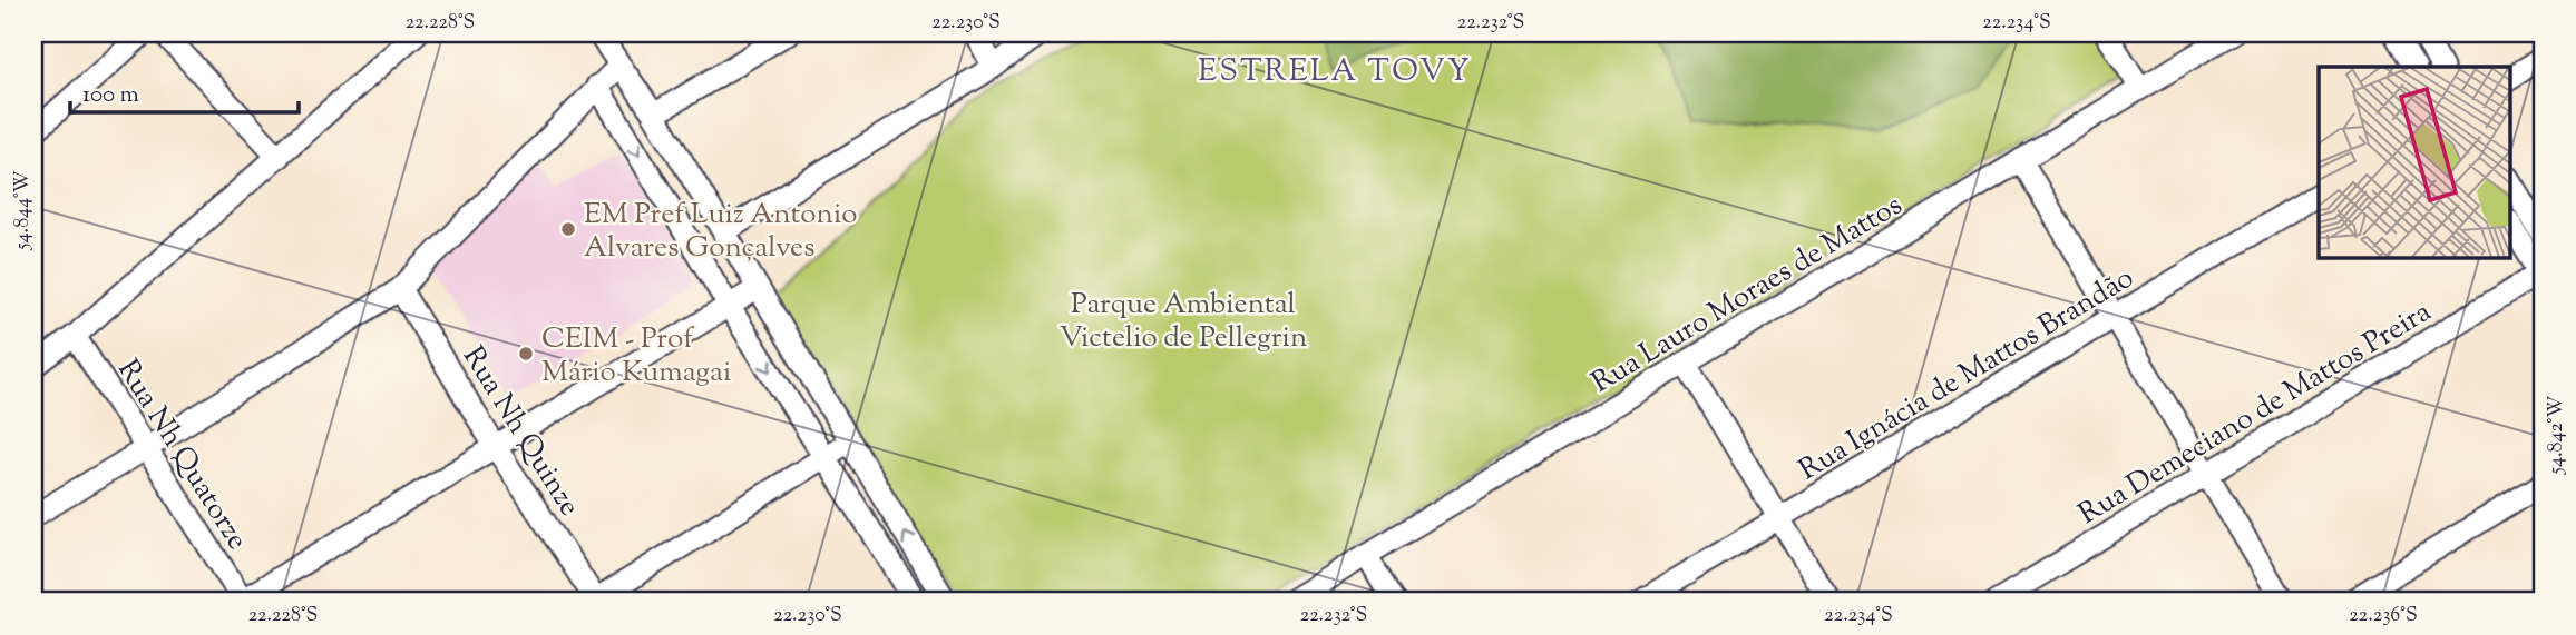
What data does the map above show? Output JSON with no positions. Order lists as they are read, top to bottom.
{
  "streets": {
    "street": [
      "Rua Lauro Moraes de Mattos",
      "Rua Ignácia de Mattos Brandão",
      "Rua Demeciano de Mattos Preira",
      "Rua Nh Quinze",
      "Rua Nh Quatorze"
    ]
  },
  "districts": ["ESTRELA TOVY"],
  "parks": ["Parque Ambiental Victelio de Pellegrin"],
  "places": ["EM Pref Luiz Antonio Alvares Gonçalves", "CEIM - Prof Mário Kumagai"],
  "scale_bar": "100 m",
  "coordinates": [
    "22.228°S",
    "22.230°S",
    "22.232°S",
    "22.234°S",
    "54.844°W",
    "54.842°W",
    "22.236°S"
  ]
}
